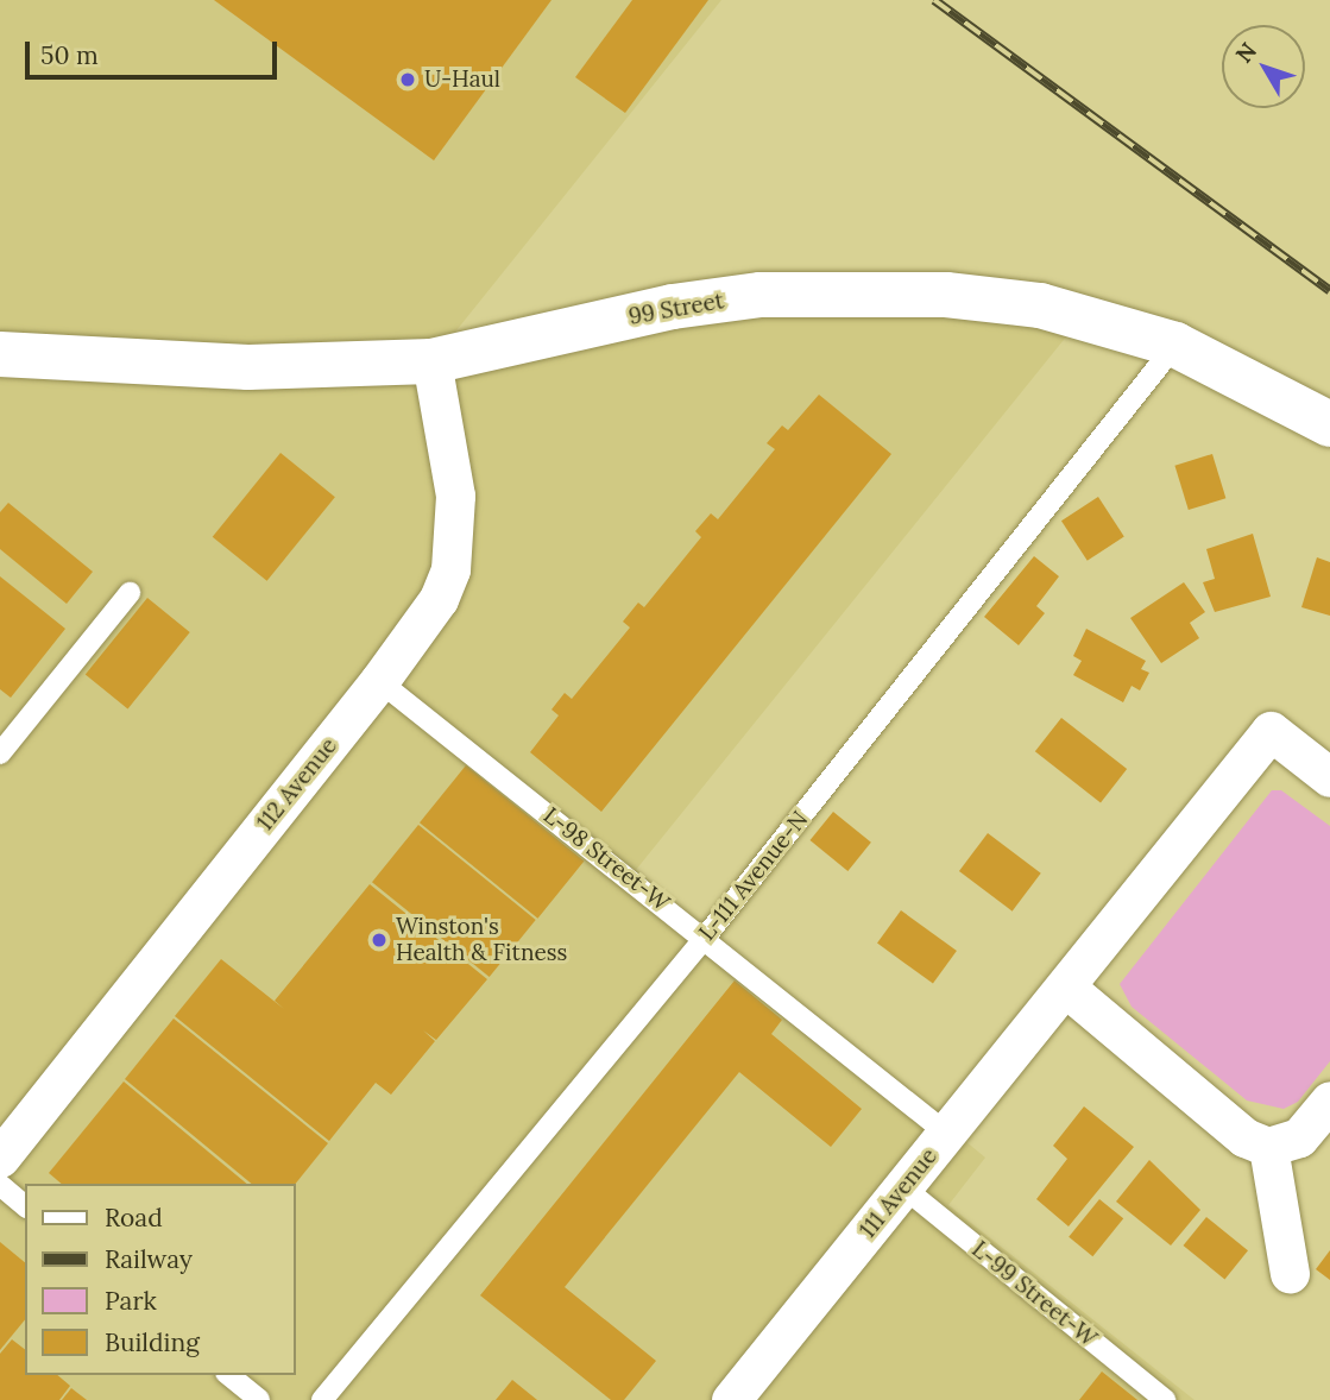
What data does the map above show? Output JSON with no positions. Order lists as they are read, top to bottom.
{
  "streets": {
    "main road": ["99 Street"],
    "street": ["112 Avenue", "111 Avenue"],
    "lane": ["L-98 Street-W", "L-111 Avenue-N", "L-99 Street-W"]
  },
  "crossings": [
    ["99 Street", "112 Avenue"],
    ["99 Street", "L-111 Avenue-N"],
    ["112 Avenue", "L-98 Street-W"],
    ["L-98 Street-W", "L-111 Avenue-N"],
    ["L-98 Street-W", "111 Avenue"],
    ["111 Avenue", "L-99 Street-W"]
  ],
  "places": ["U-Haul", "Winston's Health & Fitness"],
  "legend": [
    "Road",
    "Railway",
    "Park",
    "Building"
  ],
  "scale_bar": "50 m",
  "north": "top left"
}
